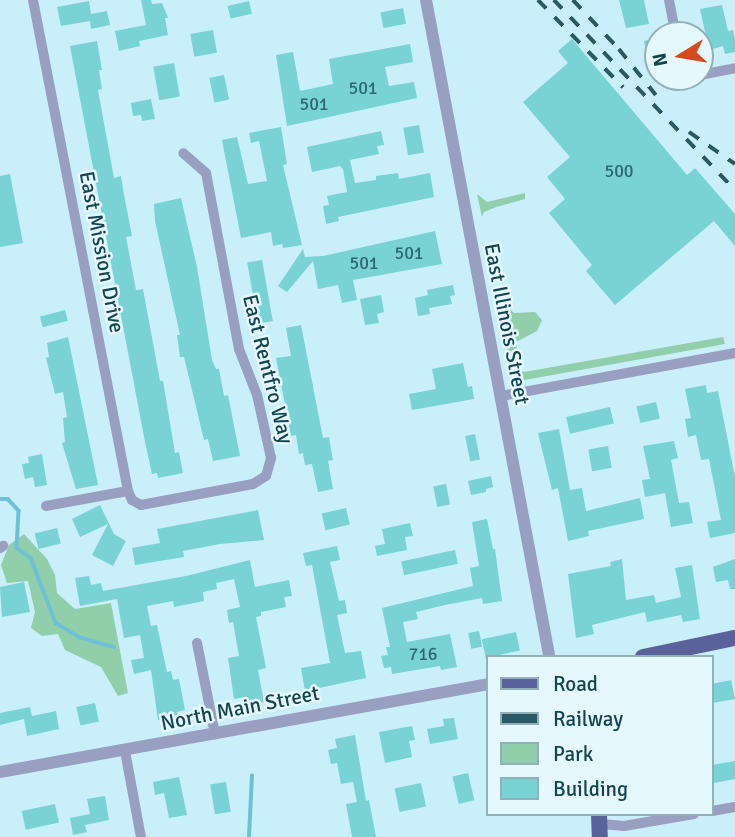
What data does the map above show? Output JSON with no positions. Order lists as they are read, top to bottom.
{
  "streets": {
    "street": [
      "East Mission Drive",
      "East Illinois Street",
      "East Rentfro Way",
      "North Main Street"
    ]
  },
  "crossings": [
    ["East Mission Drive", "East Rentfro Way"]
  ],
  "house_numbers": [
    "501",
    "501",
    "500",
    "501",
    "501",
    "716"
  ],
  "legend": [
    "Road",
    "Railway",
    "Park",
    "Building"
  ],
  "north": "left"
}
